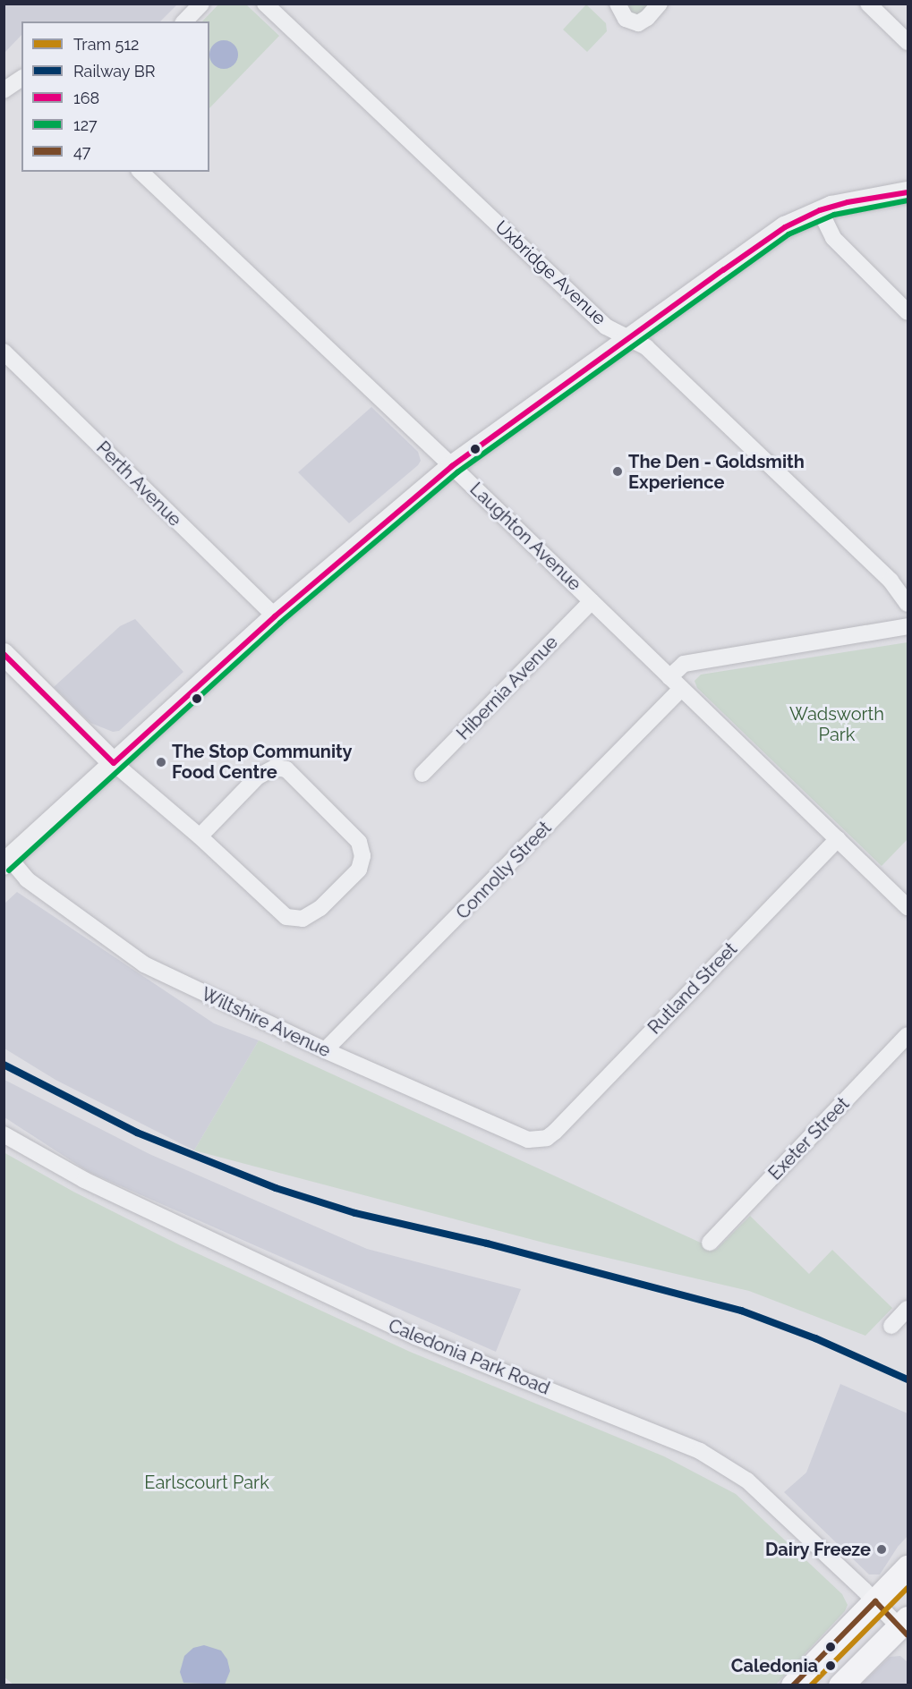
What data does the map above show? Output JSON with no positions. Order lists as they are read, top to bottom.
{
  "streets": {
    "street": [
      "Uxbridge Avenue",
      "Perth Avenue",
      "Laughton Avenue",
      "Hibernia Avenue",
      "Connolly Street",
      "Rutland Street",
      "Wiltshire Avenue",
      "Exeter Street",
      "Caledonia Park Road"
    ]
  },
  "crossings": [
    ["Laughton Avenue", "Hibernia Avenue"],
    ["Laughton Avenue", "Connolly Street"],
    ["Laughton Avenue", "Rutland Street"],
    ["Connolly Street", "Wiltshire Avenue"],
    ["Rutland Street", "Wiltshire Avenue"]
  ],
  "parks": ["Wadsworth Park", "Earlscourt Park"],
  "places": [
    "The Den - Goldsmith Experience",
    "The Stop Community Food Centre",
    "Dairy Freeze",
    "Caledonia"
  ],
  "lines": [
    "transit line 168",
    "transit line 127",
    "rail line BR",
    "tram line 512",
    "transit line 47"
  ],
  "legend": [
    "Tram 512",
    "Railway BR",
    "168",
    "127",
    "47"
  ]
}
